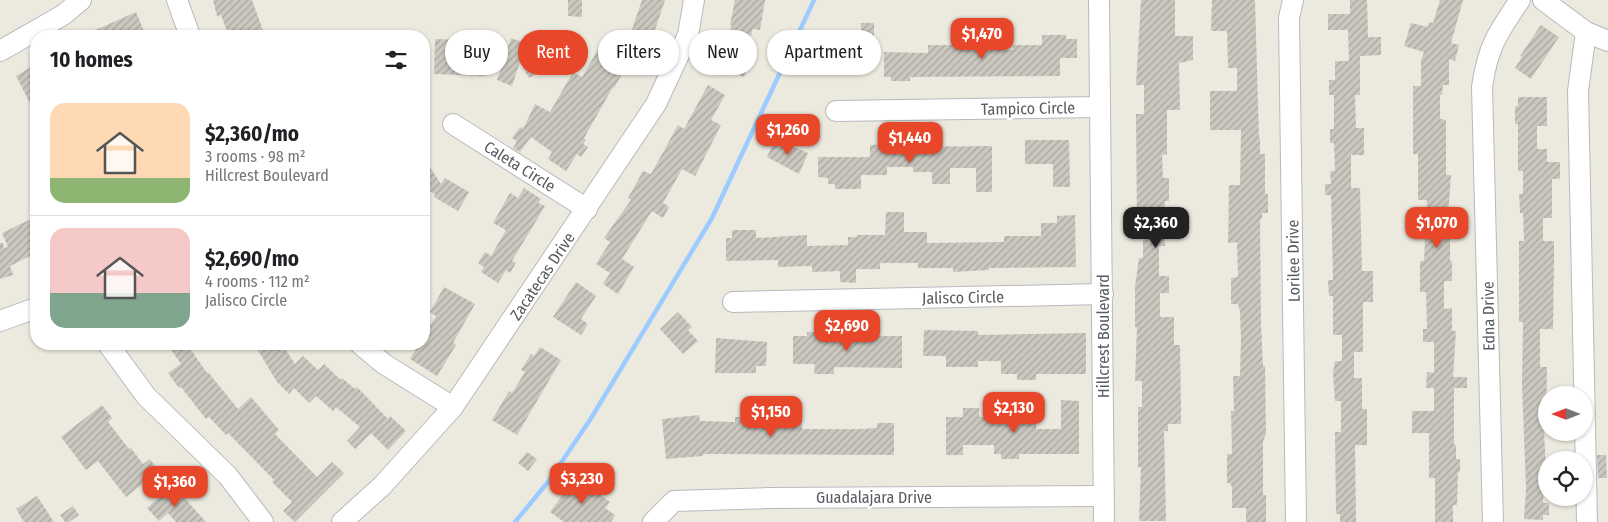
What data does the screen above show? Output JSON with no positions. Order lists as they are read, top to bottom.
{
  "streets": {
    "street": [
      "Tampico Circle",
      "Caleta Circle",
      "Lorilee Drive",
      "Zacatecas Drive",
      "Jalisco Circle",
      "Edna Drive",
      "Hillcrest Boulevard",
      "Guadalajara Drive"
    ]
  },
  "crossings": [
    ["Tampico Circle", "Hillcrest Boulevard"],
    ["Caleta Circle", "Zacatecas Drive"],
    ["Jalisco Circle", "Hillcrest Boulevard"],
    ["Hillcrest Boulevard", "Guadalajara Drive"]
  ],
  "north": "left",
  "page": {
    "price": [
      "$1,470",
      "$1,260",
      "$1,440",
      "$2,360",
      "$1,070",
      "$2,690",
      "$2,130",
      "$1,150",
      "$3,230",
      "$1,360"
    ],
    "chip": [
      "Buy",
      "Rent",
      "Filters",
      "New",
      "Apartment"
    ],
    "heading": "10 homes",
    "list": [
      {
        "name": "$2,360/mo",
        "note": "3 rooms · 98 m² · Hillcrest Boulevard"
      },
      {
        "name": "$2,690/mo",
        "note": "4 rooms · 112 m² · Jalisco Circle"
      }
    ]
  }
}
